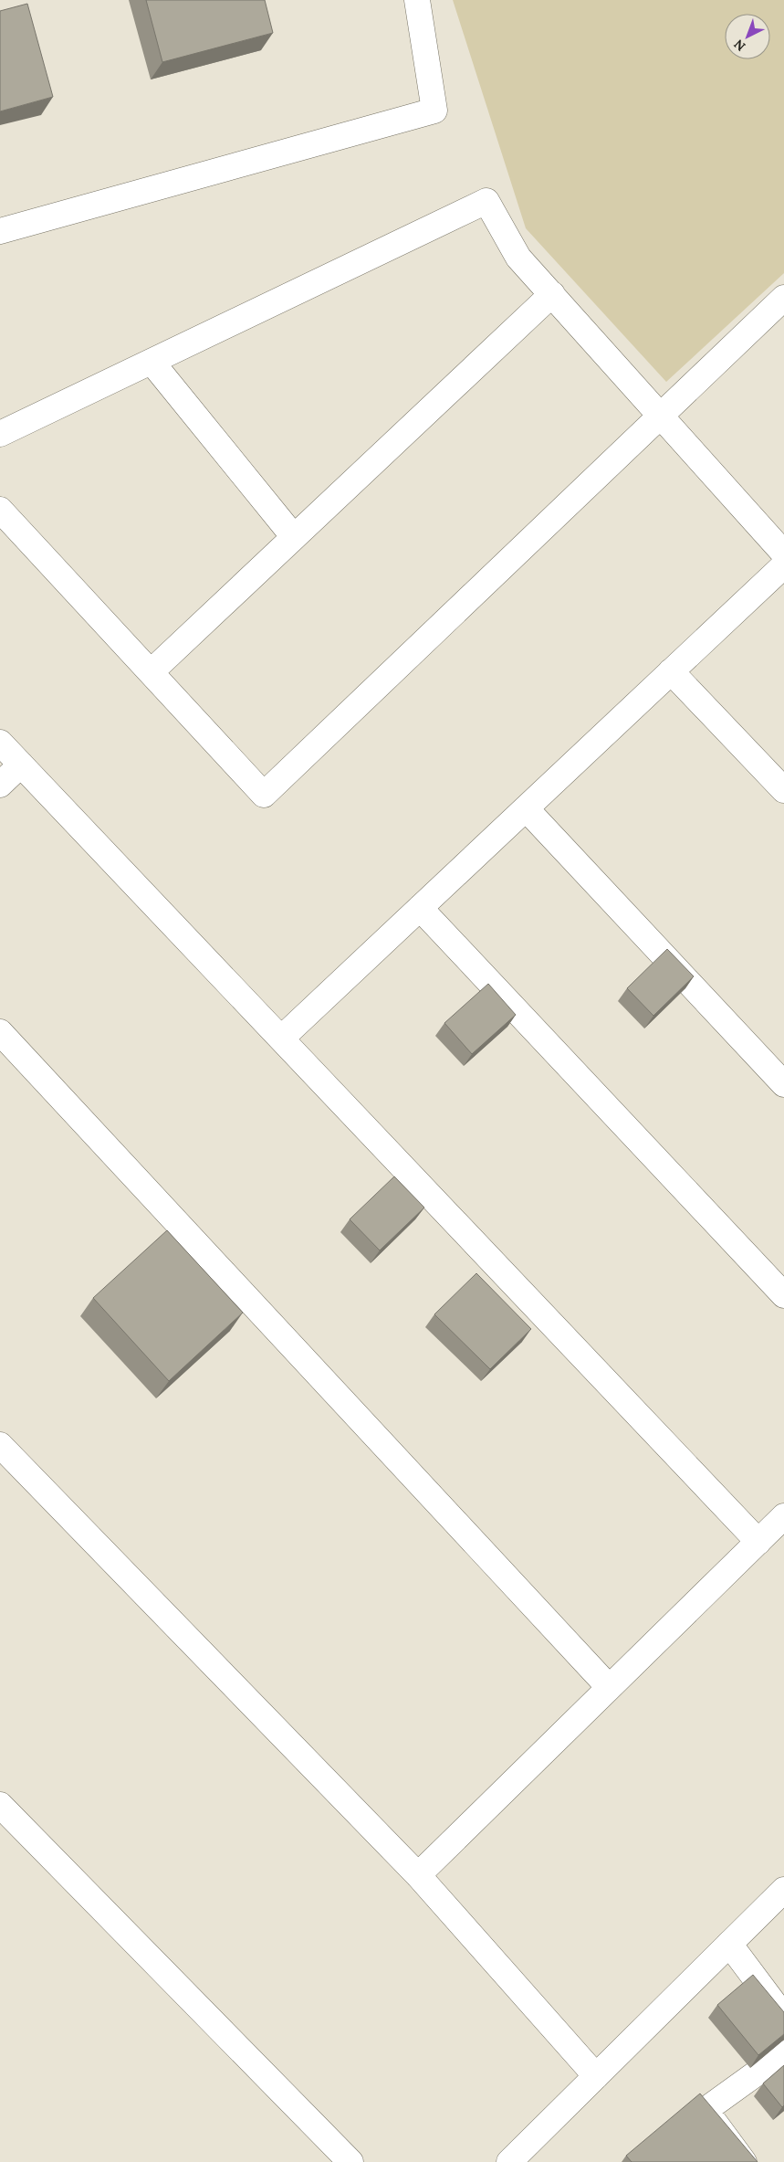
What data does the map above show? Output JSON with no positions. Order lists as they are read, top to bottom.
{
  "north": "bottom left"
}
